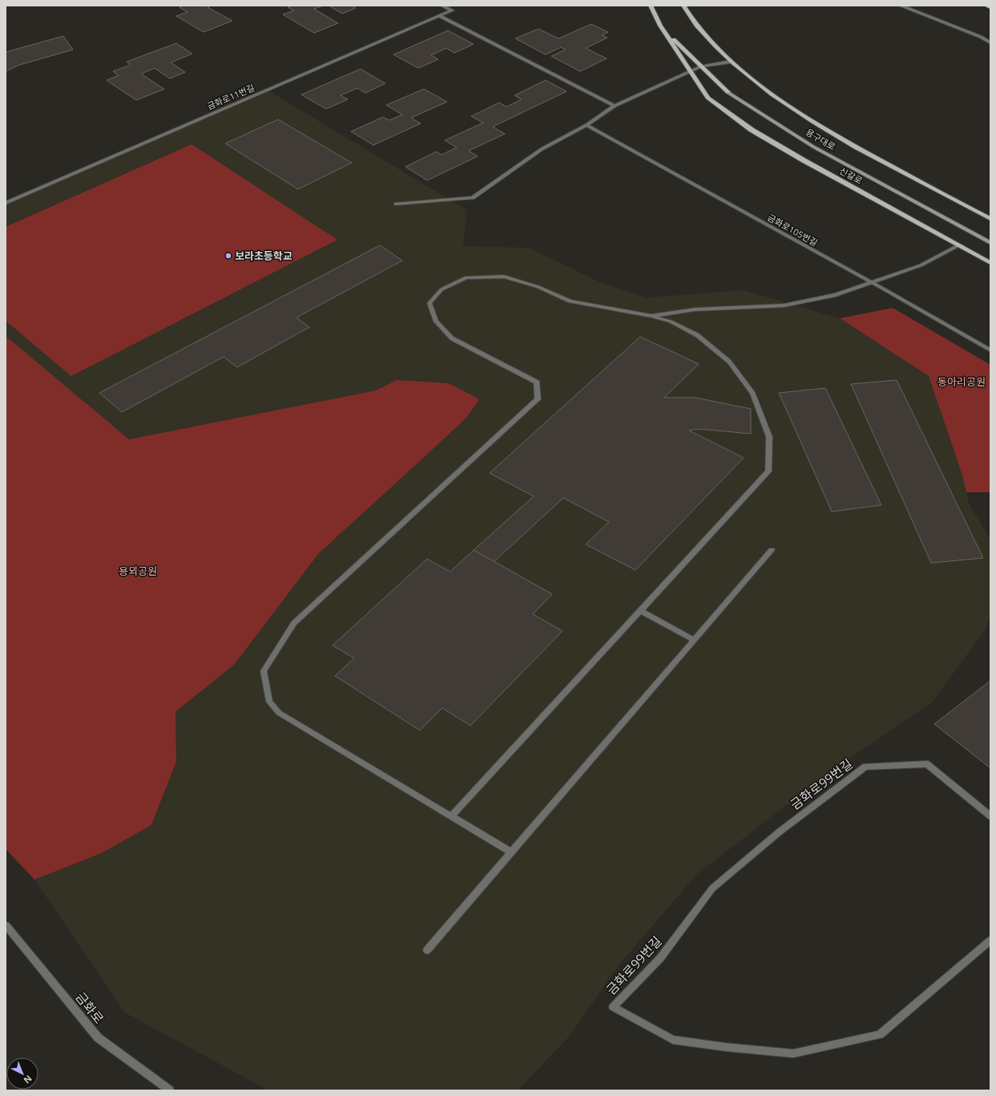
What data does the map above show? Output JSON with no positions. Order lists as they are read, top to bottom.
{
  "streets": {
    "main road": ["용구대로", "신갈로"],
    "street": [
      "금화로11번길",
      "금화로105번길",
      "금화로99번길",
      "금화로"
    ]
  },
  "crossings": [
    ["용구대로", "신갈로"]
  ],
  "parks": ["동아리공원", "용뫼공원"],
  "places": ["보라초등학교"],
  "north": "bottom right"
}
